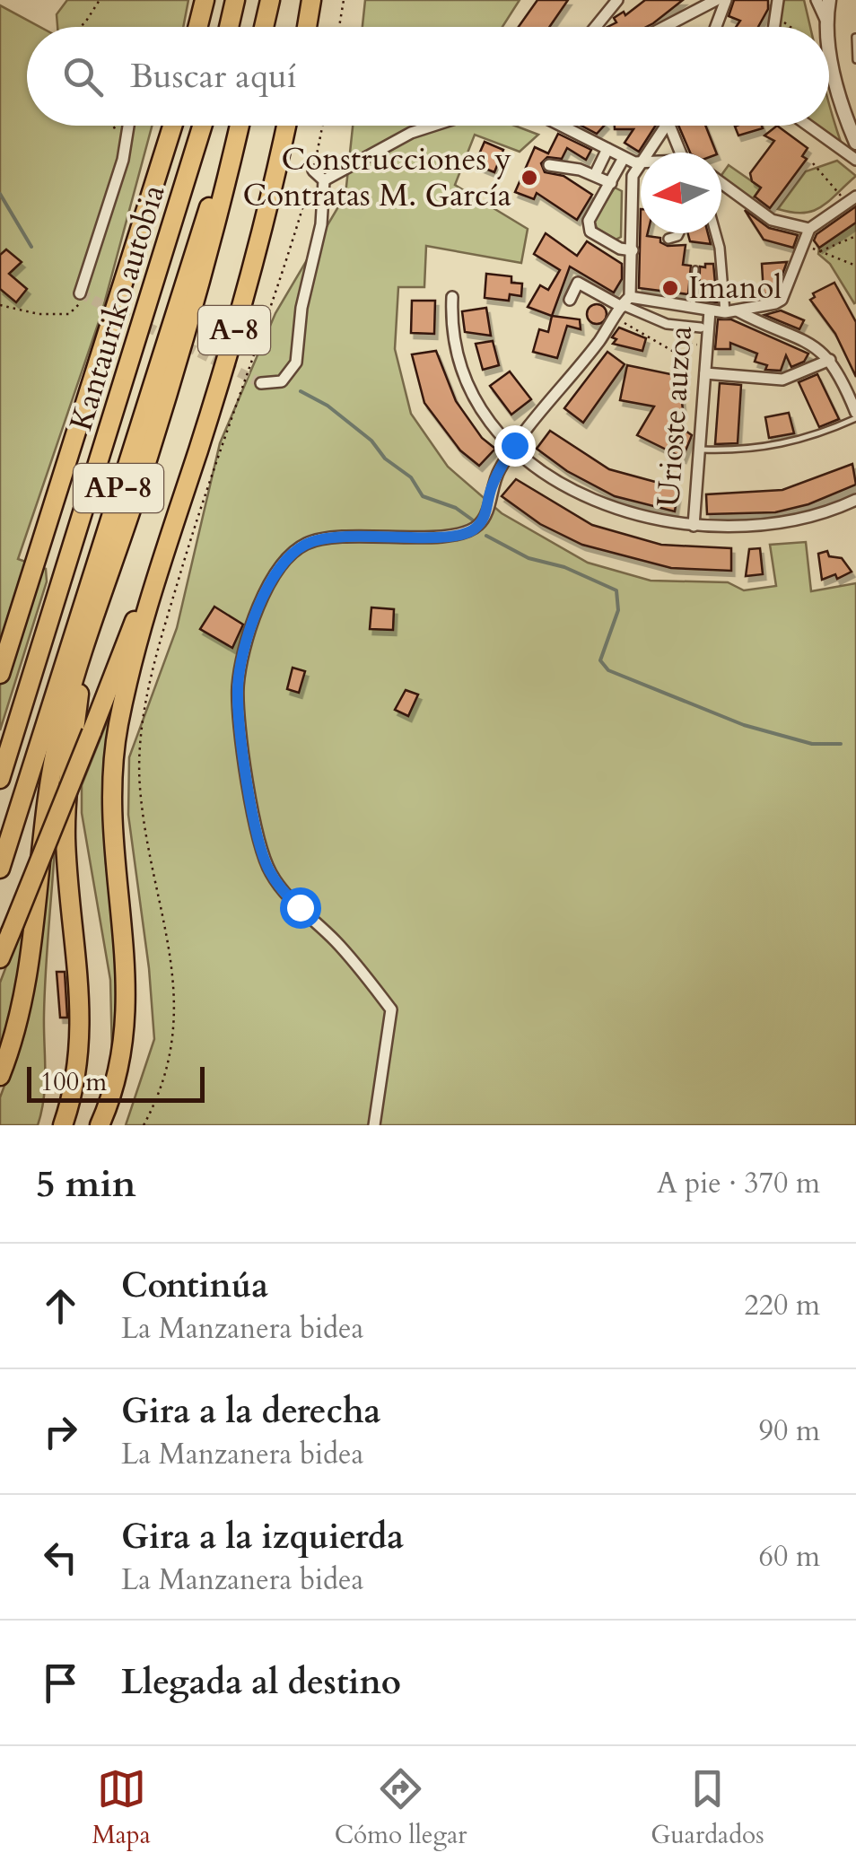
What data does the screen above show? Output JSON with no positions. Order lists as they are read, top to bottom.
{
  "streets": {
    "highway": ["Kantauriko autobia", "A-8", "AP-8"],
    "street": ["Urioste auzoa"]
  },
  "places": ["Construcciones y Contratas M. García", "Imanol"],
  "scale_bar": "100 m",
  "north": "left",
  "page": {
    "search": "Buscar aquí",
    "scale": "100 m",
    "heading": ["5 min", "A pie · 370 m"],
    "list": [
      ["Continúa", "La Manzanera bidea", "220 m"],
      ["Gira a la derecha", "La Manzanera bidea", "90 m"],
      ["Gira a la izquierda", "La Manzanera bidea", "60 m"],
      "Llegada al destino"
    ],
    "nav": ["Mapa", "Cómo llegar", "Guardados"]
  }
}
